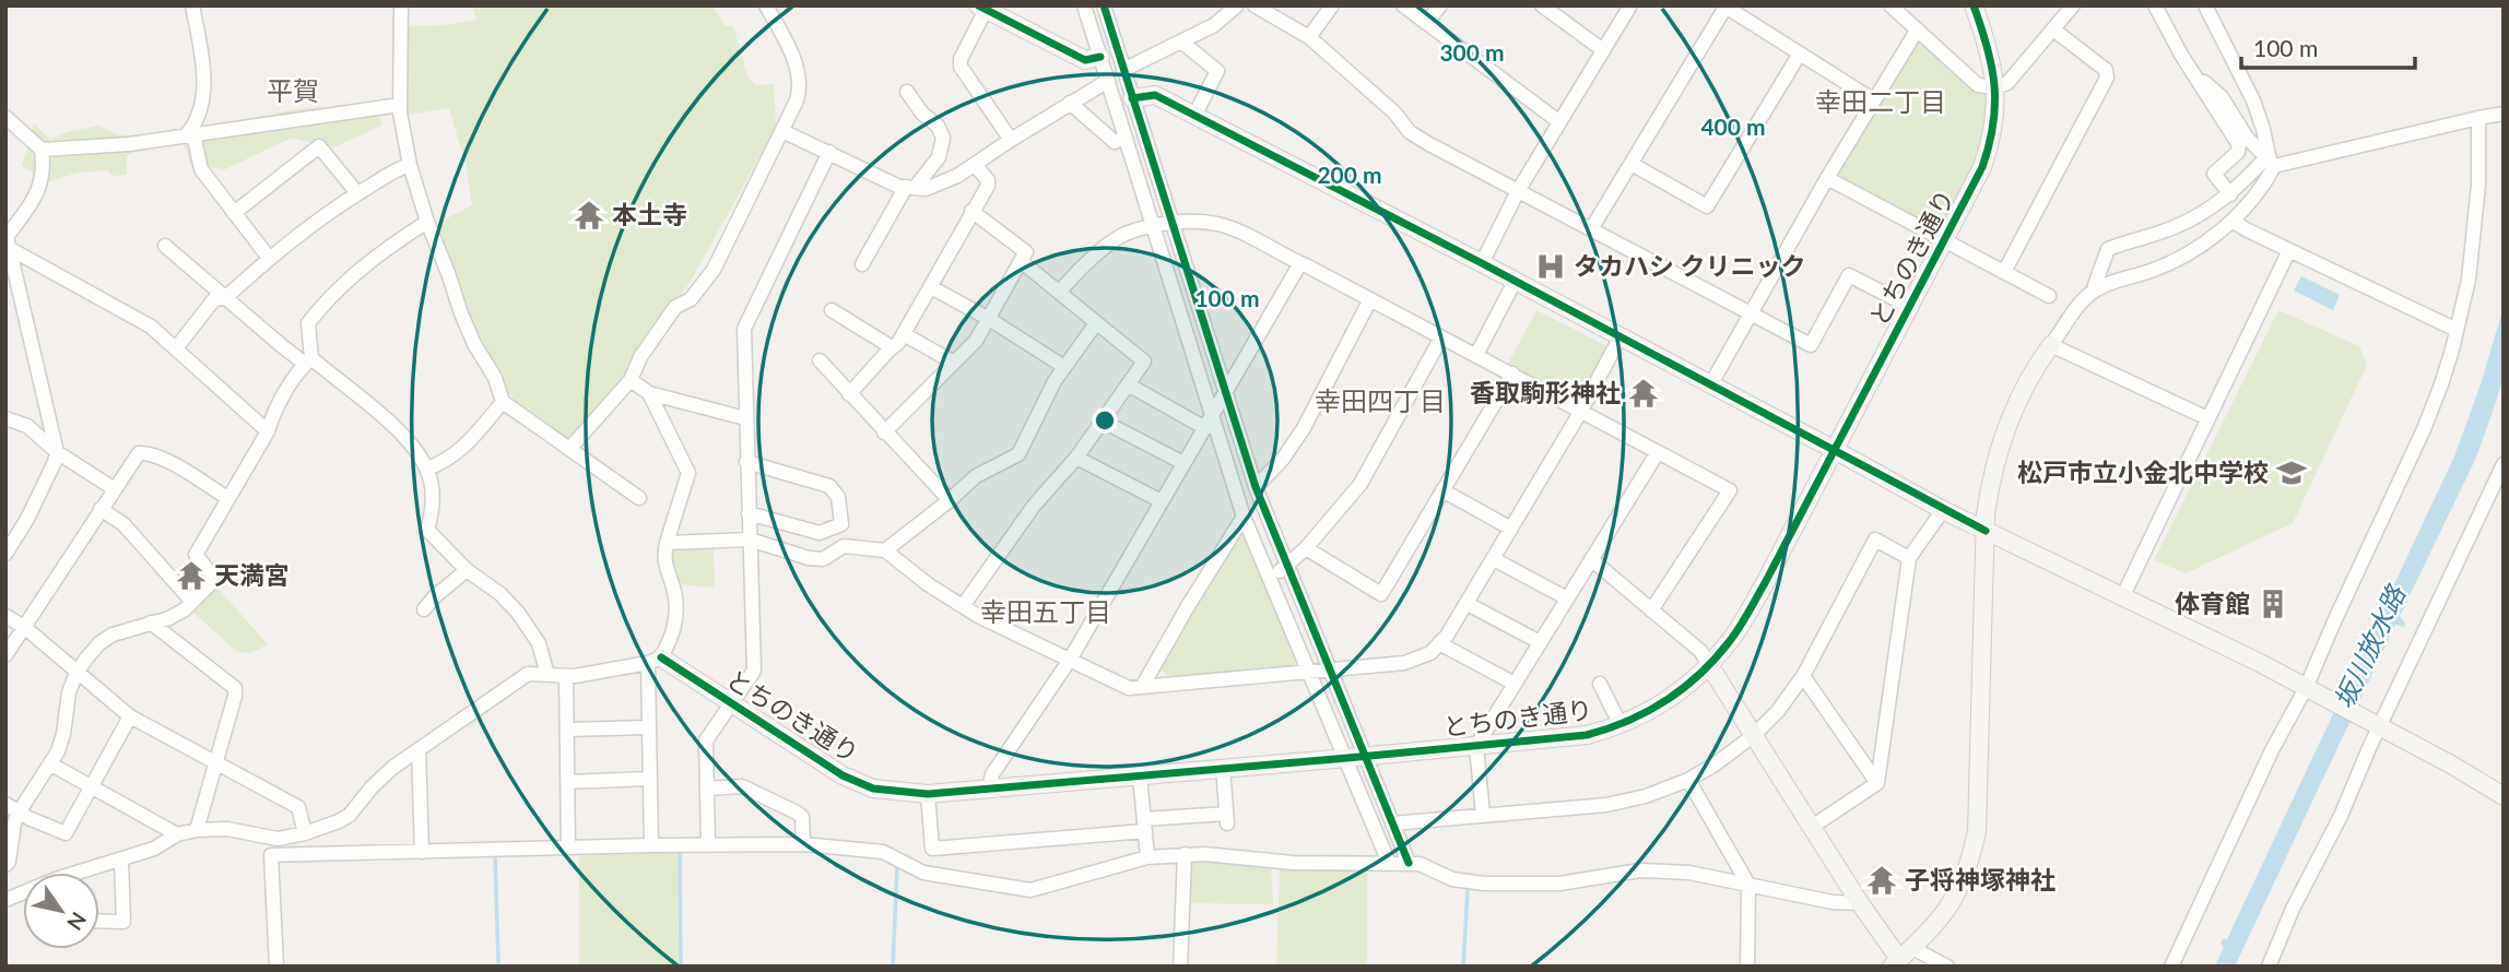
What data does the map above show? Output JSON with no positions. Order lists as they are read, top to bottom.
{
  "streets": {
    "street": ["とちのき通り"]
  },
  "districts": [
    "平賀",
    "幸田二丁目",
    "幸田四丁目",
    "幸田五丁目"
  ],
  "water": ["坂川放水路"],
  "places": {
    "temple": [
      "本土寺",
      "香取駒形神社",
      "天満宮",
      "子将神塚神社"
    ],
    "hospital": ["タカハシ クリニック"],
    "school or university": ["松戸市立小金北中学校"],
    "building": ["体育館"]
  },
  "scale_bar": "100 m",
  "north": "bottom right",
  "rings": [
    "300 m",
    "400 m",
    "200 m",
    "100 m"
  ]
}
